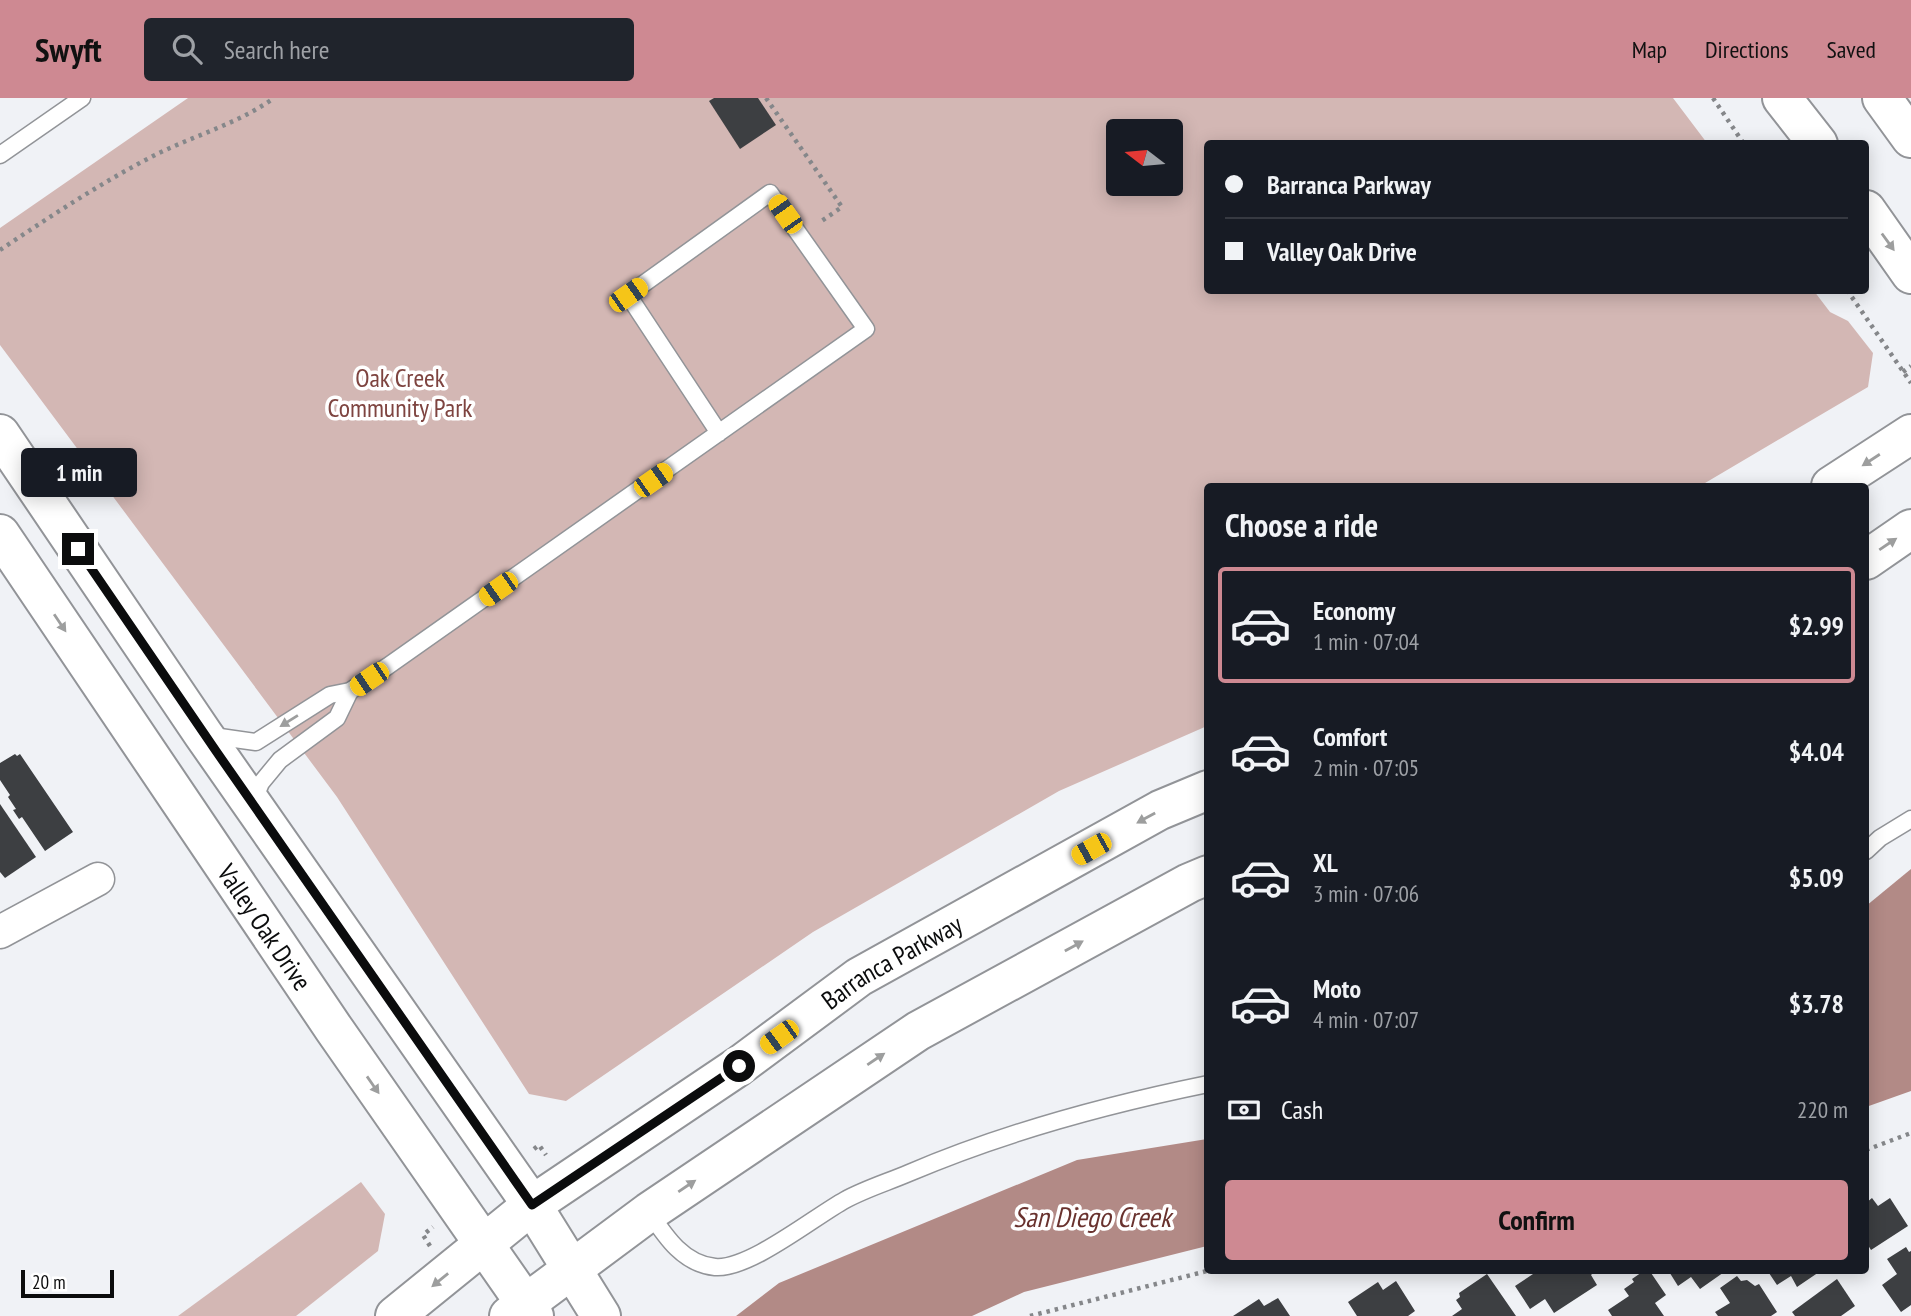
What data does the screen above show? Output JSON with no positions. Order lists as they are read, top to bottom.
{
  "streets": {
    "main road": ["Valley Oak Drive", "Barranca Parkway"]
  },
  "crossings": [
    ["Valley Oak Drive", "Barranca Parkway"]
  ],
  "water": ["San Diego Creek"],
  "parks": ["Oak Creek Community Park"],
  "scale_bar": "20 m",
  "north": "left",
  "page": {
    "header": "Swyft",
    "search": "Search here",
    "nav": ["Map", "Directions", "Saved"],
    "banner": ["Barranca Parkway", "Valley Oak Drive"],
    "bubble": "1 min",
    "heading": "Choose a ride",
    "list": [
      {
        "name": "Economy",
        "note": "1 min · 07:04",
        "value": "$2.99"
      },
      {
        "name": "Comfort",
        "note": "2 min · 07:05",
        "value": "$4.04"
      },
      {
        "name": "XL",
        "note": "3 min · 07:06",
        "value": "$5.09"
      },
      {
        "name": "Moto",
        "note": "4 min · 07:07",
        "value": "$3.78"
      }
    ],
    "pay": ["Cash", "220 m"],
    "buttons": "Confirm",
    "scale": "20 m"
  }
}
